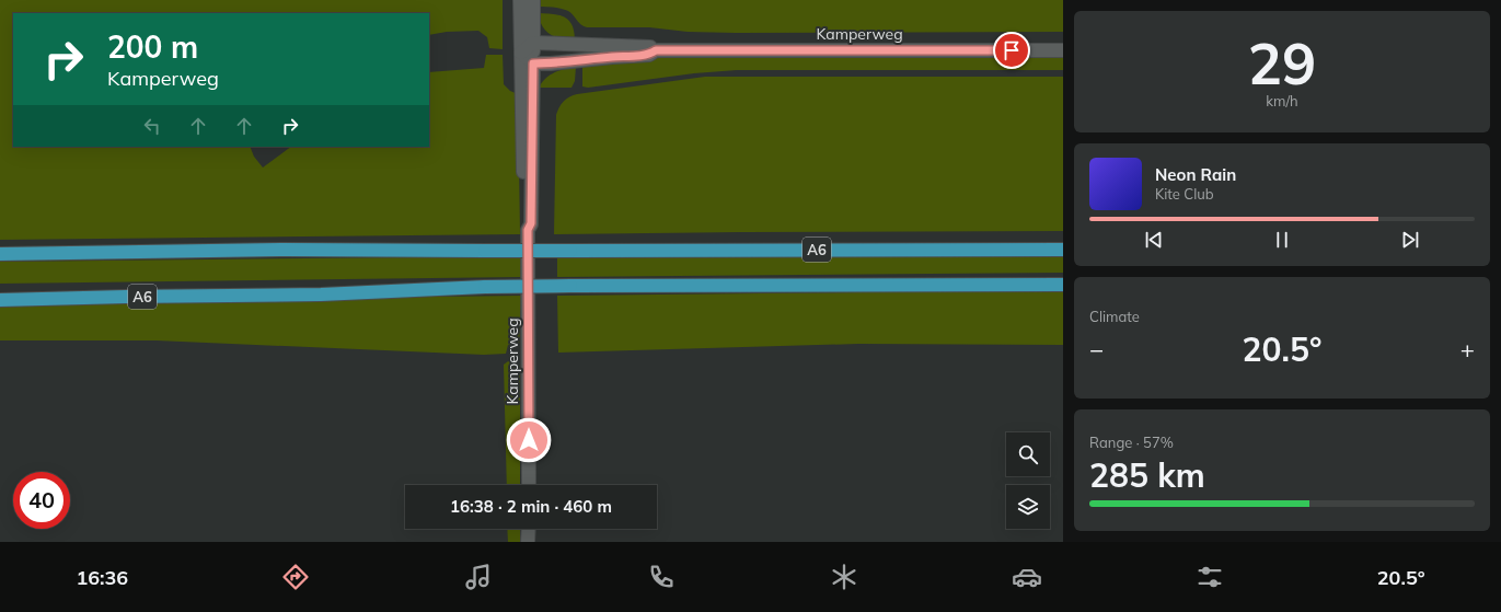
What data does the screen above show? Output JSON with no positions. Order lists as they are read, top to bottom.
{
  "streets": {
    "highway": ["A6"],
    "main road": ["Kamperweg"]
  },
  "page": {
    "tile": [
      ["29", "km/h"],
      "Climate",
      ["Range · 57%", "285 km"]
    ],
    "turn": ["200 m", "Kamperweg"],
    "song": ["Neon Rain", "Kite Club"],
    "heat": ["−", "20.5°", "+"],
    "limit": "40",
    "trip": "16:38 · 2 min · 460 m",
    "tabs": ["16:36", "20.5°"]
  }
}
